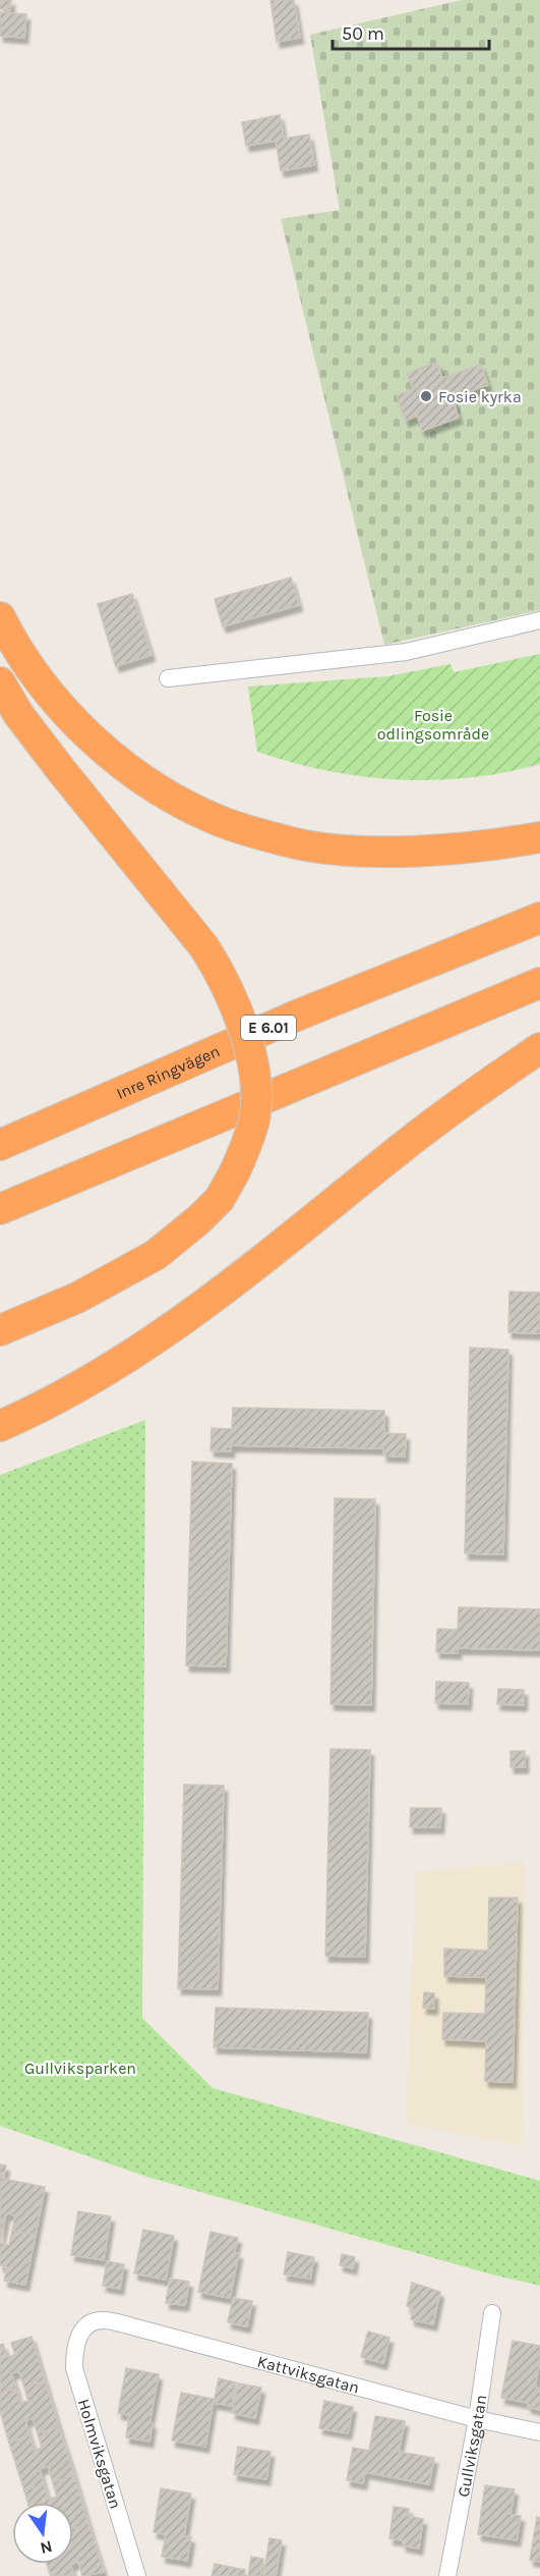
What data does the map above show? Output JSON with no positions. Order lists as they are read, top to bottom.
{
  "streets": {
    "highway": ["E 6.01", "Inre Ringvägen"],
    "street": ["Kattviksgatan", "Gullviksgatan", "Holmviksgatan"]
  },
  "crossings": [
    ["Kattviksgatan", "Gullviksgatan"],
    ["Kattviksgatan", "Holmviksgatan"]
  ],
  "parks": ["Fosie odlingsområde", "Gullviksparken"],
  "places": ["Fosie kyrka"],
  "scale_bar": "50 m",
  "north": "bottom"
}
